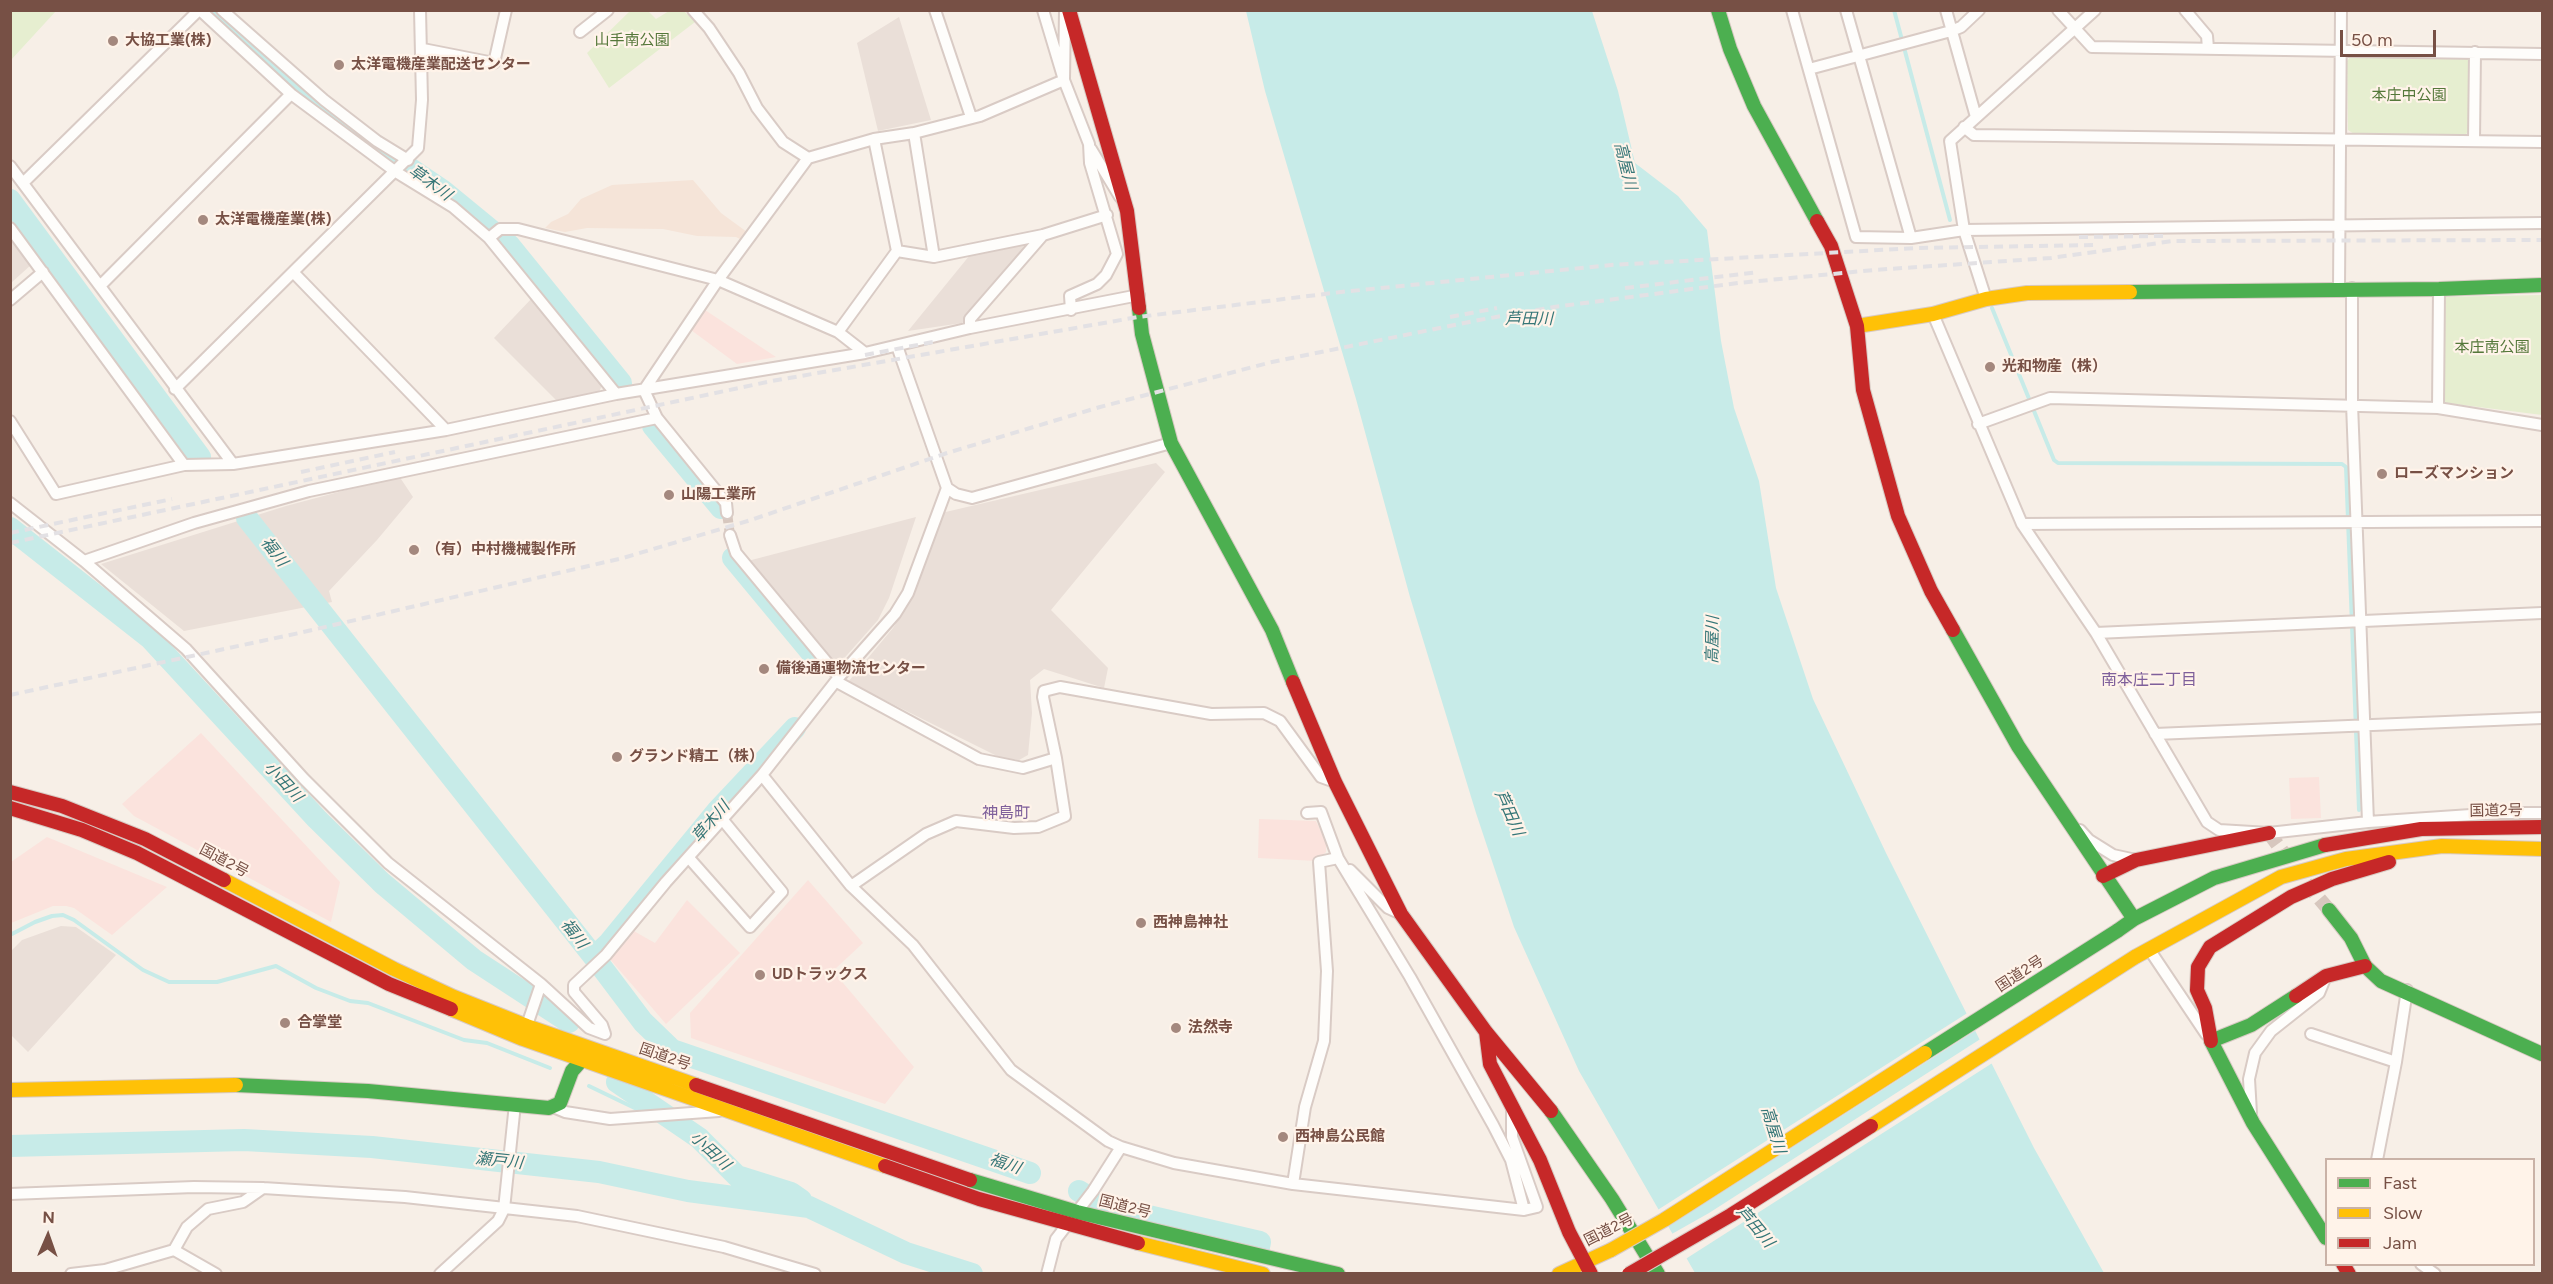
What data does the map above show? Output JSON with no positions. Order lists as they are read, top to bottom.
{
  "streets": {
    "main road": ["国道2号"]
  },
  "districts": ["南本庄二丁目", "神島町"],
  "water": [
    "高屋川",
    "草木川",
    "芦田川",
    "福川",
    "小田川",
    "瀬戸川"
  ],
  "parks": ["山手南公園", "本庄中公園", "本庄南公園"],
  "places": [
    "大協工業(株)",
    "太洋電機産業配送センター",
    "太洋電機産業(株)",
    "光和物産（株）",
    "ローズマンション",
    "山陽工業所",
    "（有）中村機械製作所",
    "備後通運物流センター",
    "グランド精工（株）",
    "西神島神社",
    "UDトラックス",
    "合掌堂",
    "法然寺",
    "西神島公民館"
  ],
  "legend": ["Fast", "Slow", "Jam"],
  "scale_bar": "50 m",
  "north": "top"
}
